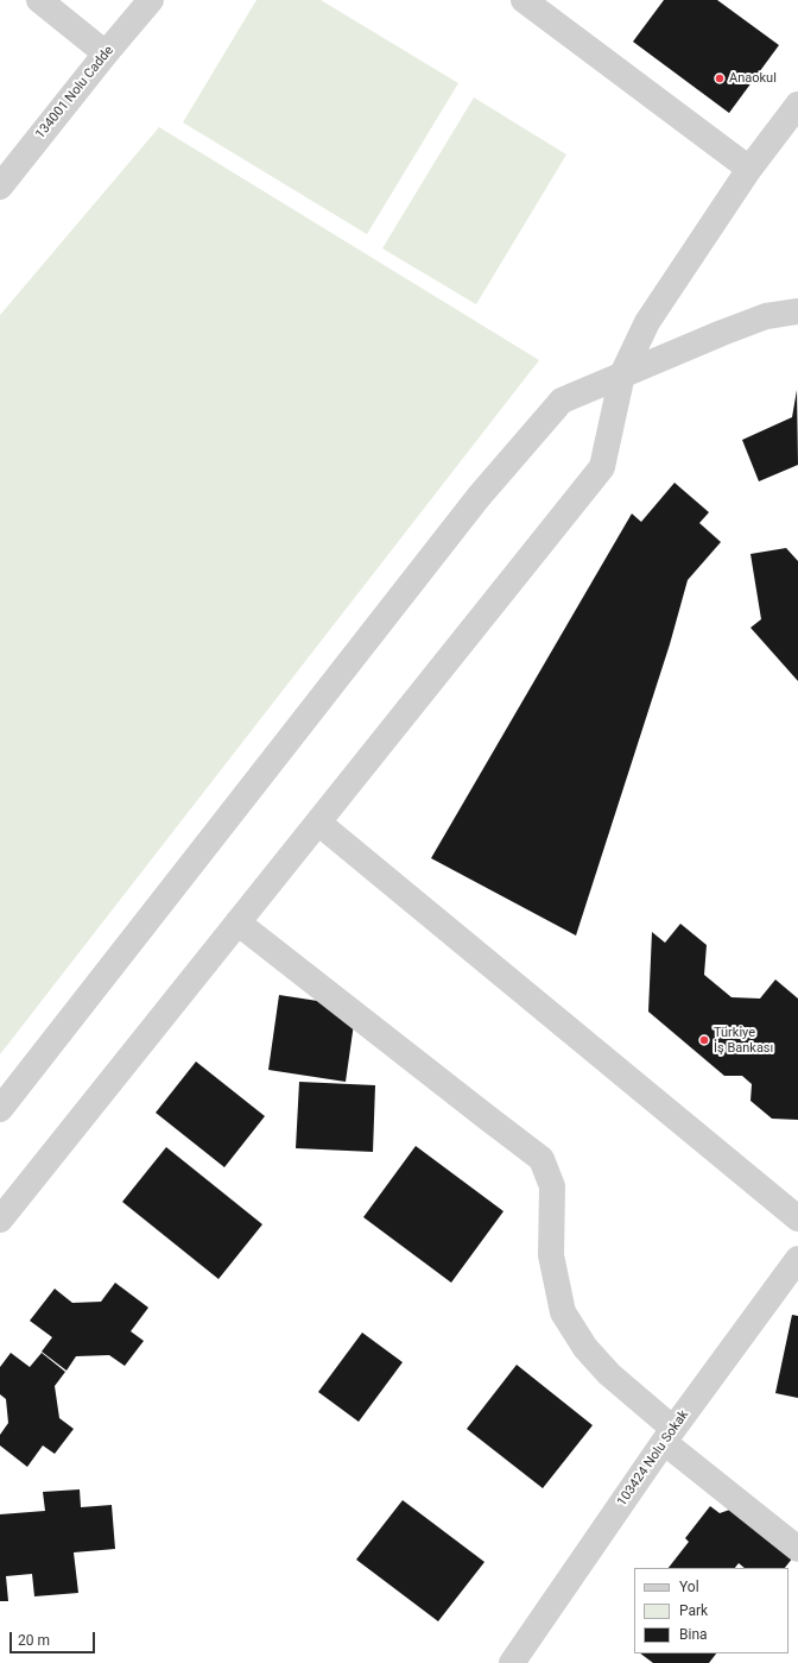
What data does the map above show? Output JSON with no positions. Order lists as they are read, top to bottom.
{
  "streets": {
    "street": ["134001 Nolu Cadde", "103424 Nolu Sokak"]
  },
  "places": ["Anaokul", "Türkiye İş Bankası"],
  "legend": ["Yol", "Park", "Bina"],
  "scale_bar": "20 m"
}
